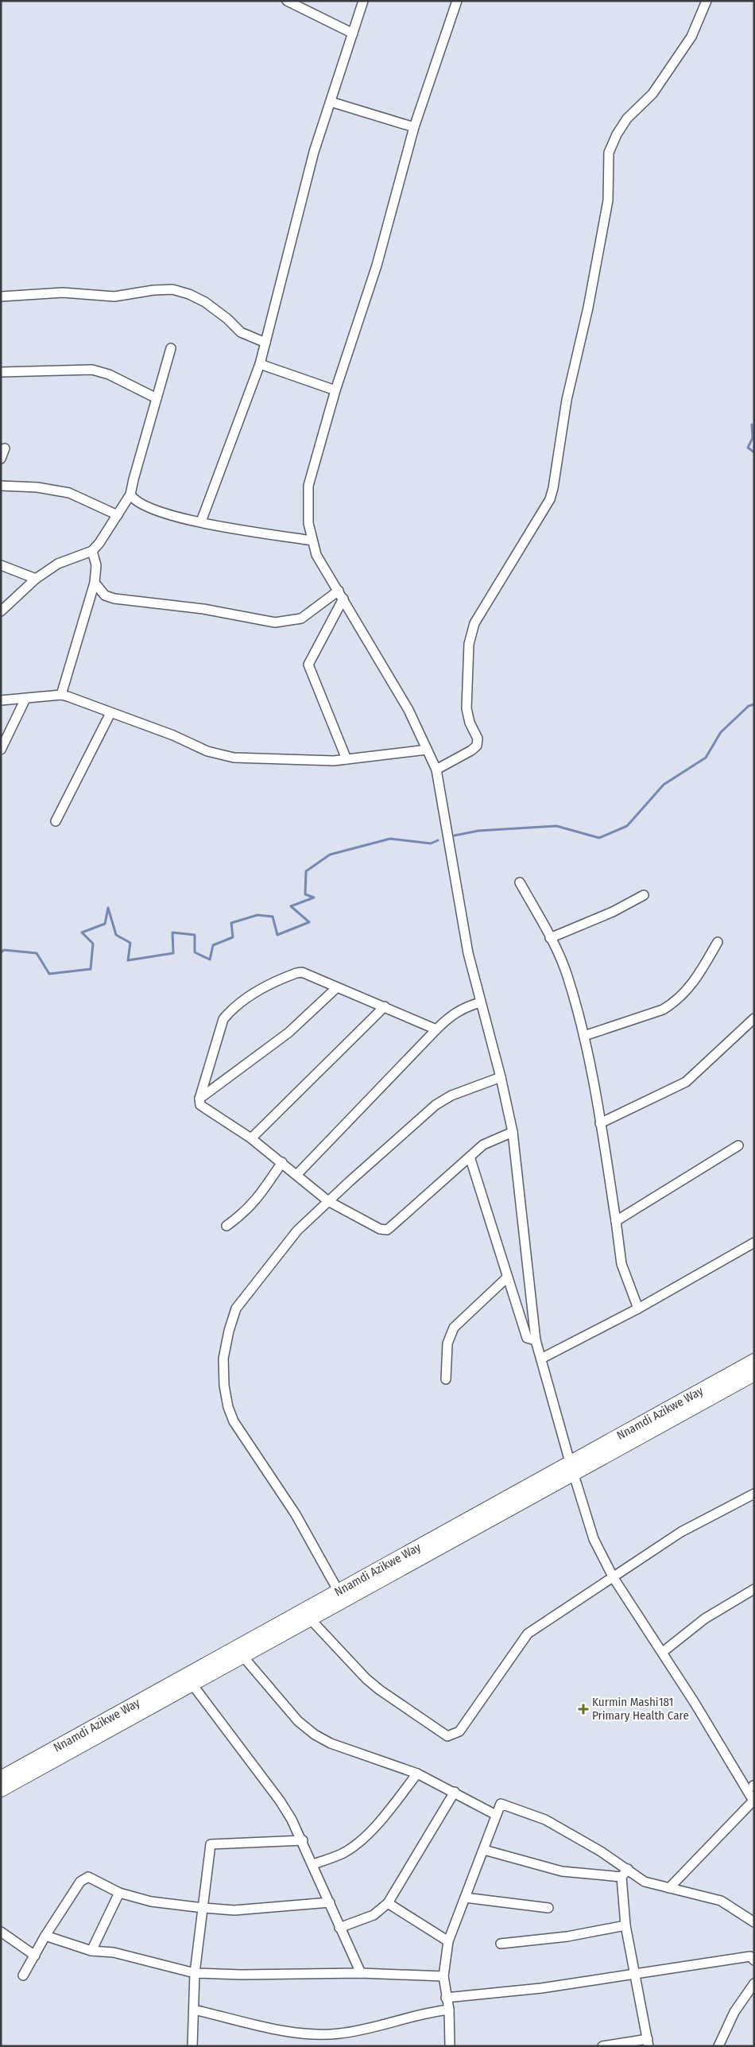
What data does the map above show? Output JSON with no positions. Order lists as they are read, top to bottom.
{
  "streets": {
    "highway": ["Nnamdi Azikwe Way"]
  },
  "places": {
    "health": ["Kurmin Mashi181 Primary Health Care"]
  }
}
